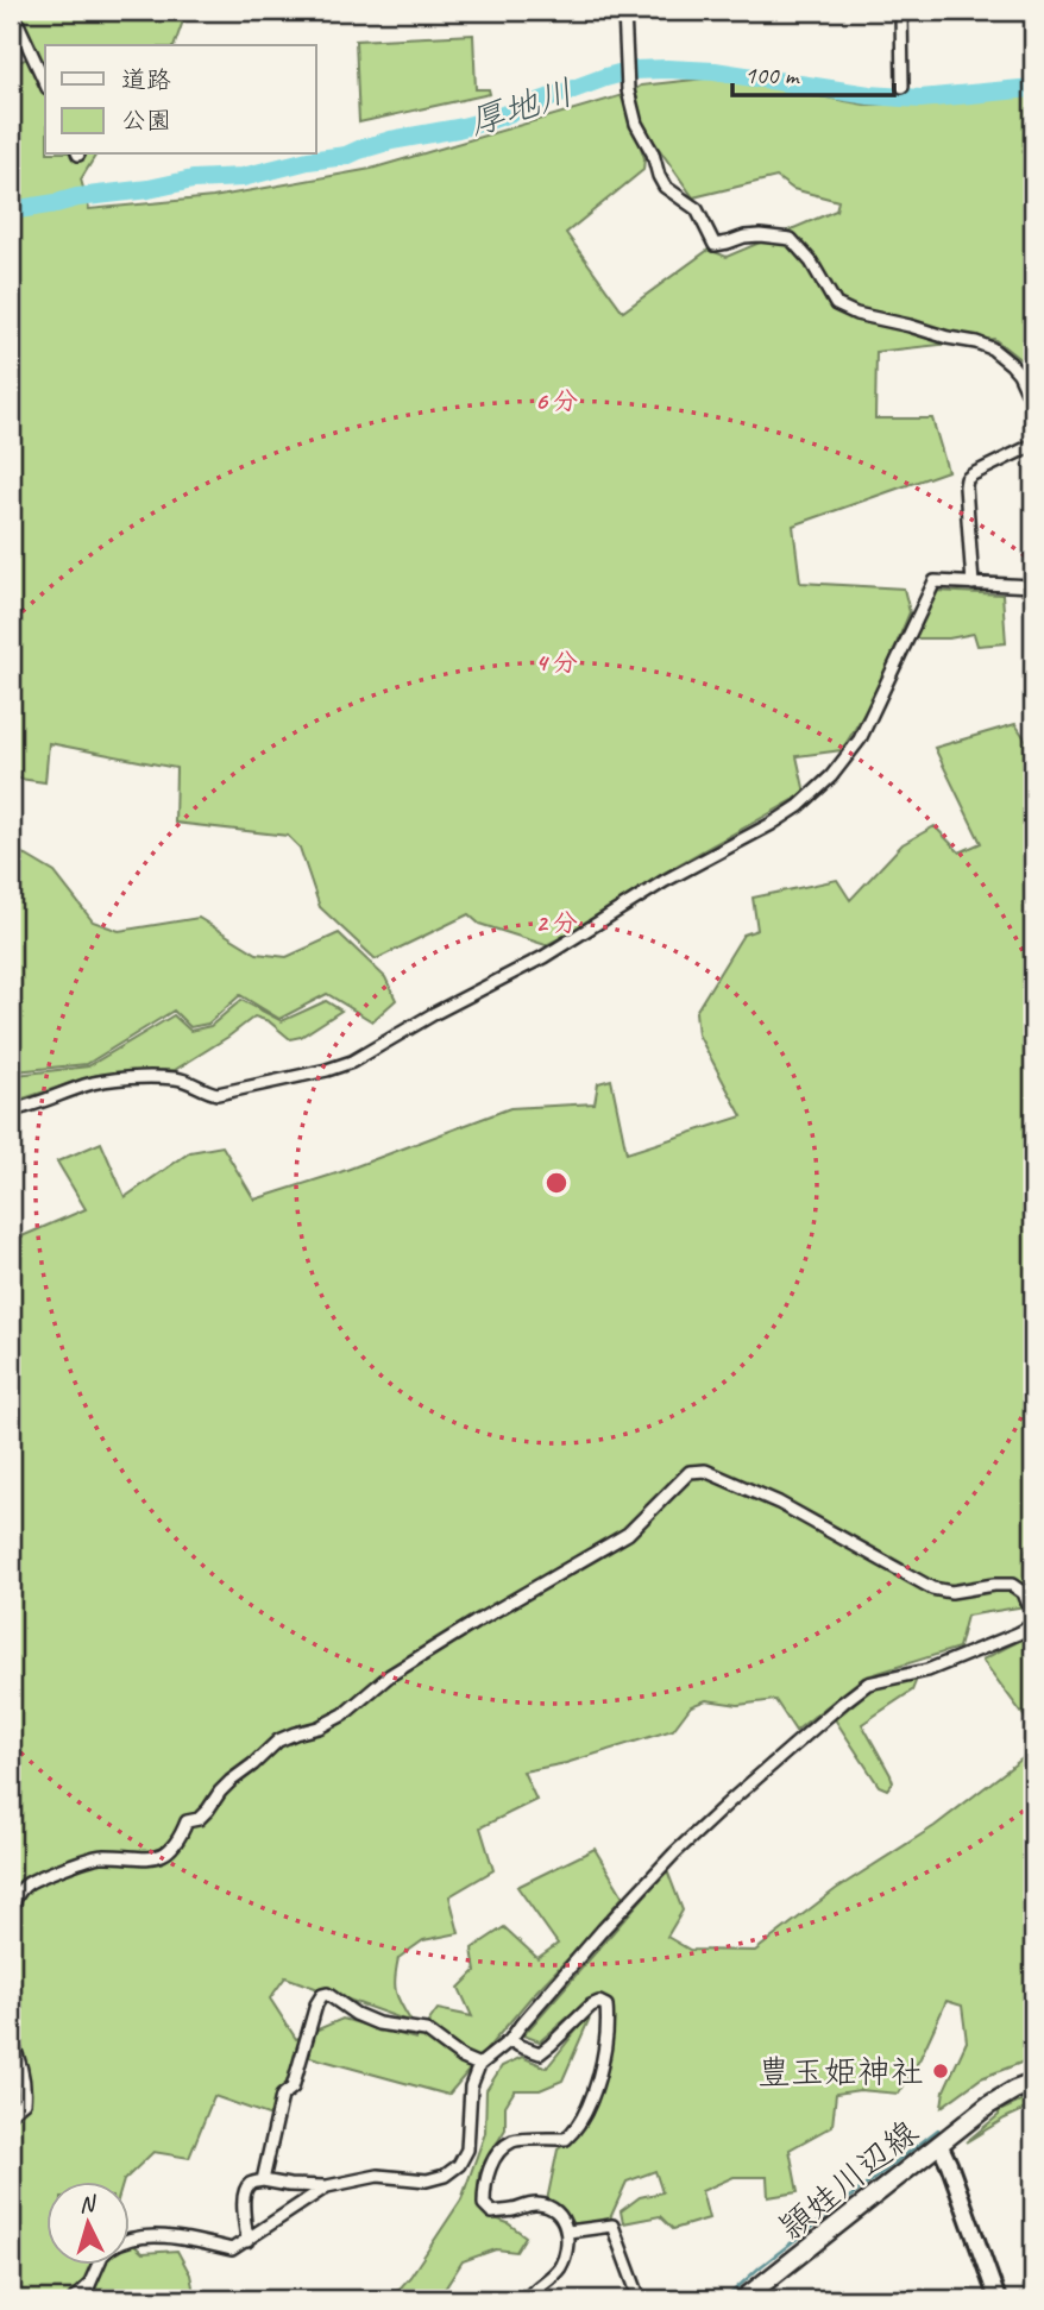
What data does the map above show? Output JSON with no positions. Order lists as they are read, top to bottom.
{
  "streets": {
    "main road": ["頴娃川辺線"]
  },
  "water": ["厚地川"],
  "places": ["豊玉姫神社"],
  "legend": ["道路", "公園"],
  "scale_bar": "100 m",
  "north": "top",
  "rings": ["6 分", "4 分", "2 分"]
}
